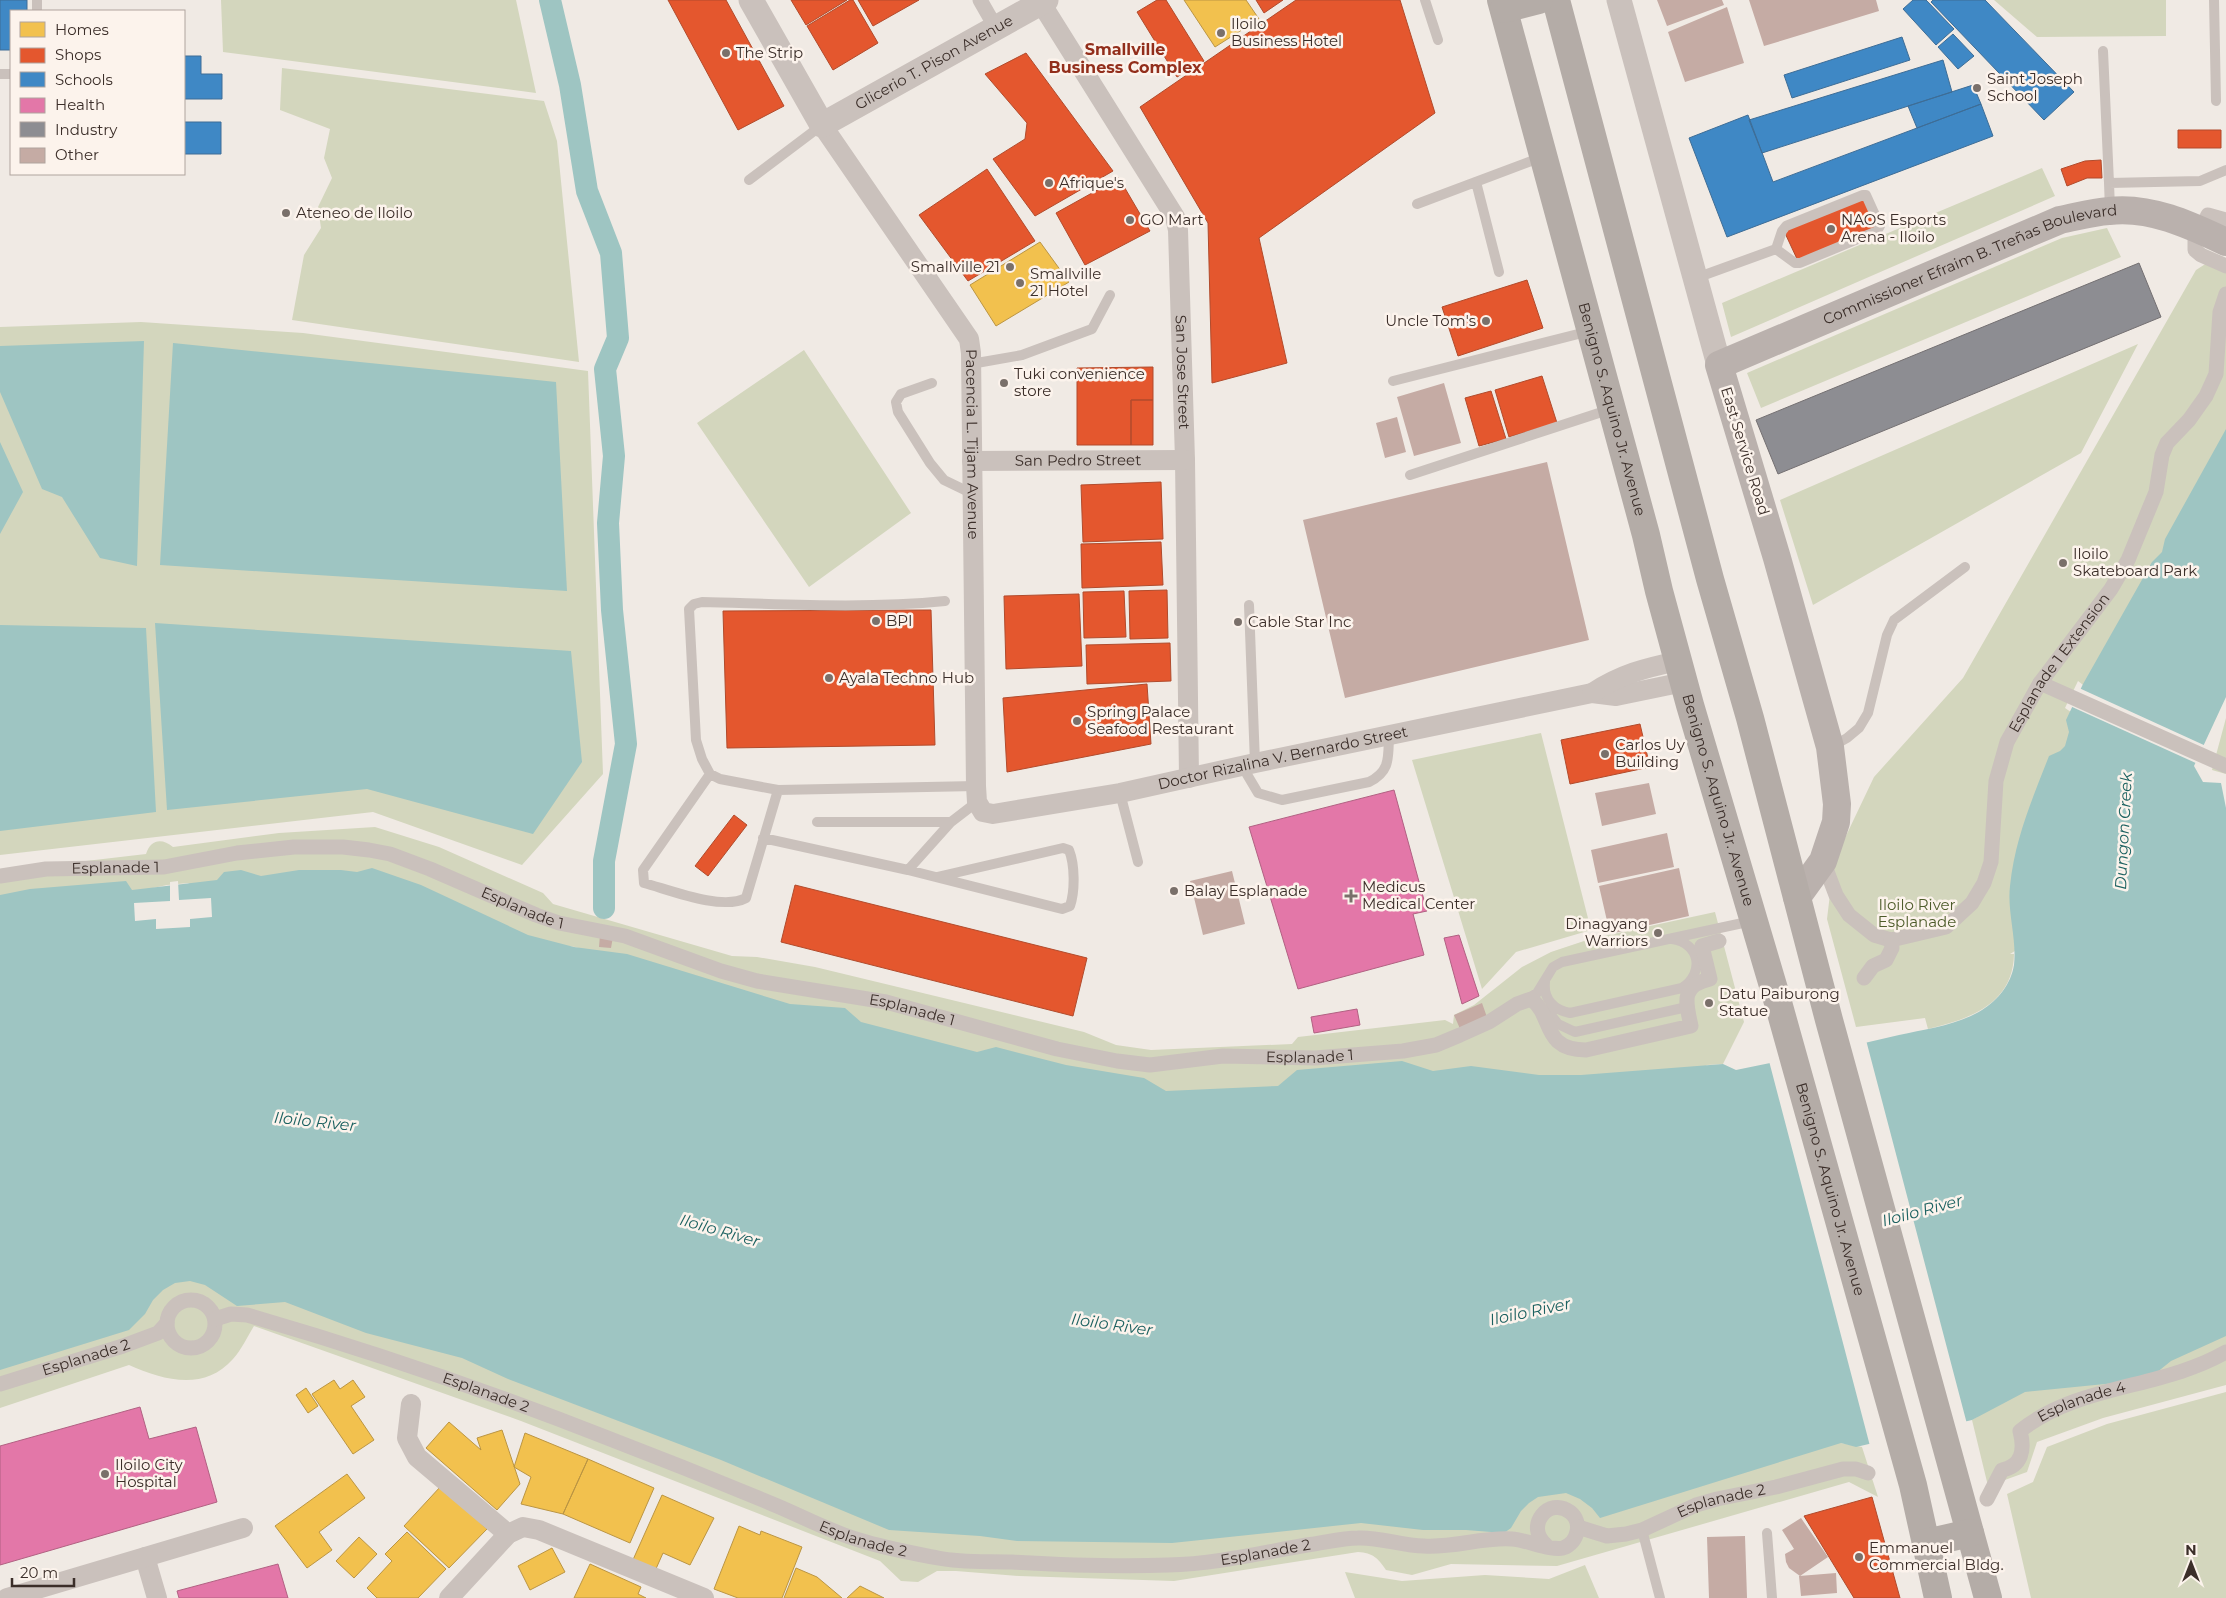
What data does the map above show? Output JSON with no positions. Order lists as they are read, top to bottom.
{
  "streets": {
    "highway": ["Benigno S. Aquino Jr. Avenue"],
    "main road": ["Commissioner Efraim B. Treñas Boulevard", "East Service Road"],
    "street": [
      "Glicerio T. Pison Avenue",
      "San Jose Street",
      "Pacencia L. Tijam Avenue",
      "San Pedro Street",
      "Esplanade 1 Extension",
      "Doctor Rizalina V. Bernardo Street",
      "Esplanade 1",
      "Esplanade 2",
      "Esplanade 4"
    ]
  },
  "crossings": [
    ["Glicerio T. Pison Avenue", "San Jose Street"],
    ["Glicerio T. Pison Avenue", "Pacencia L. Tijam Avenue"],
    ["Commissioner Efraim B. Treñas Boulevard", "East Service Road"],
    ["San Jose Street", "San Pedro Street"],
    ["San Jose Street", "Doctor Rizalina V. Bernardo Street"],
    ["Benigno S. Aquino Jr. Avenue", "Doctor Rizalina V. Bernardo Street"],
    ["Pacencia L. Tijam Avenue", "San Pedro Street"],
    ["Pacencia L. Tijam Avenue", "Doctor Rizalina V. Bernardo Street"]
  ],
  "districts": ["Smallville Business Complex"],
  "water": ["Dungon Creek", "Iloilo River"],
  "parks": ["Iloilo River Esplanade"],
  "places": {
    "other": [
      "Iloilo Business Hotel",
      "The Strip",
      "Saint Joseph School",
      "Afrique's",
      "Ateneo de Iloilo",
      "GO Mart",
      "NAOS Esports Arena - Iloilo",
      "Smallville 21",
      "Smallville 21 Hotel",
      "Uncle Tom's",
      "Tuki convenience store",
      "Iloilo Skateboard Park",
      "BPI",
      "Cable Star Inc",
      "Ayala Techno Hub",
      "Spring Palace Seafood Restaurant",
      "Carlos Uy Building",
      "Balay Esplanade",
      "Dinagyang Warriors",
      "Datu Paiburong Statue",
      "Iloilo City Hospital",
      "Emmanuel Commercial Bldg."
    ],
    "health": ["Medicus Medical Center"]
  },
  "legend": [
    "Homes",
    "Shops",
    "Schools",
    "Health",
    "Industry",
    "Other"
  ],
  "scale_bar": "20 m",
  "north": "top"
}
